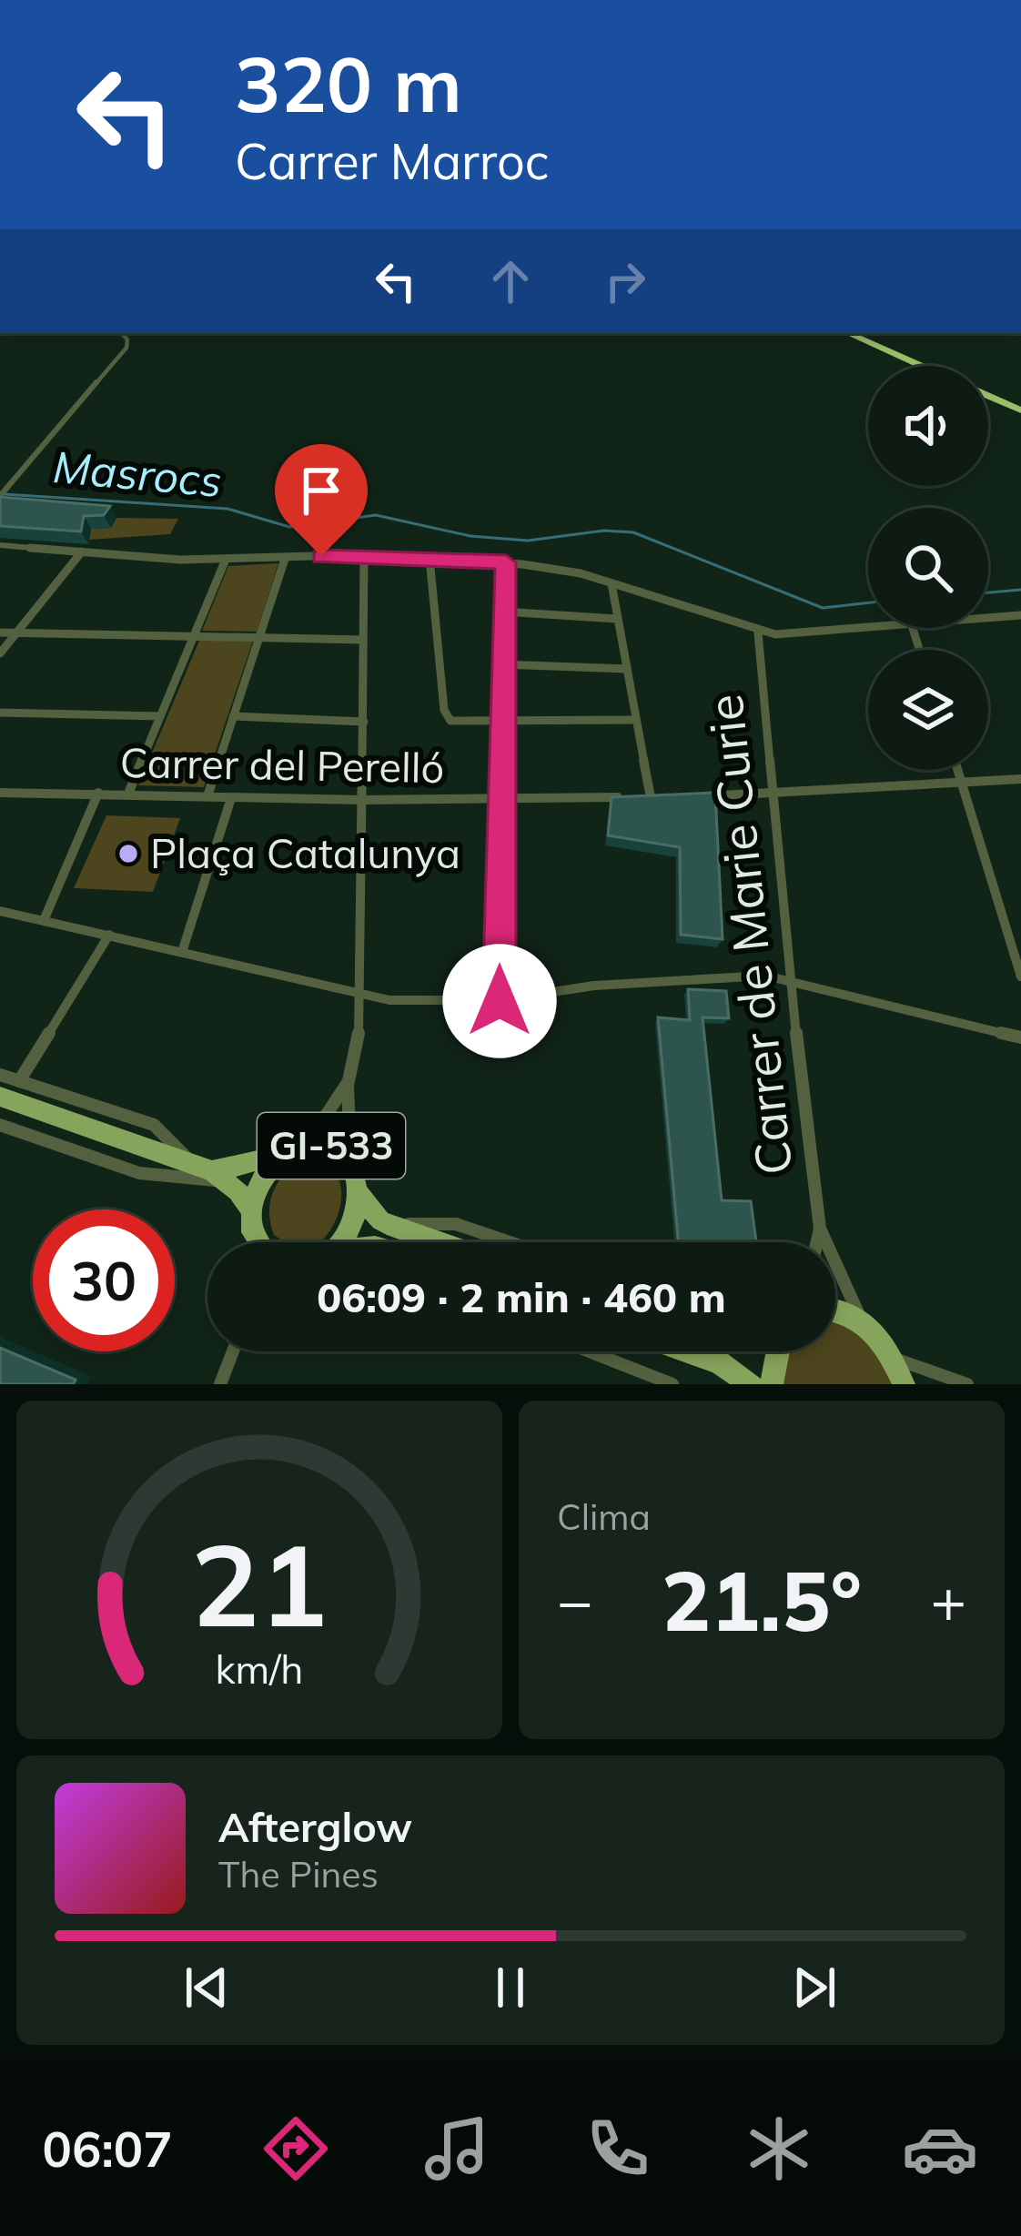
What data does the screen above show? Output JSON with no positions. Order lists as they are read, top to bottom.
{
  "streets": {
    "main road": ["GI-533"],
    "street": ["Carrer del Perelló", "Carrer de Marie Curie"]
  },
  "water": ["Masrocs"],
  "places": ["Plaça Catalunya"],
  "page": {
    "turn": ["320 m", "Carrer Marroc"],
    "limit": "30",
    "trip": "06:09 · 2 min · 460 m",
    "tile": "Clima",
    "heat": ["−", "21.5°", "+"],
    "song": ["Afterglow", "The Pines"],
    "tabs": "06:07",
    "gauge": ["21", "km/h"]
  }
}
